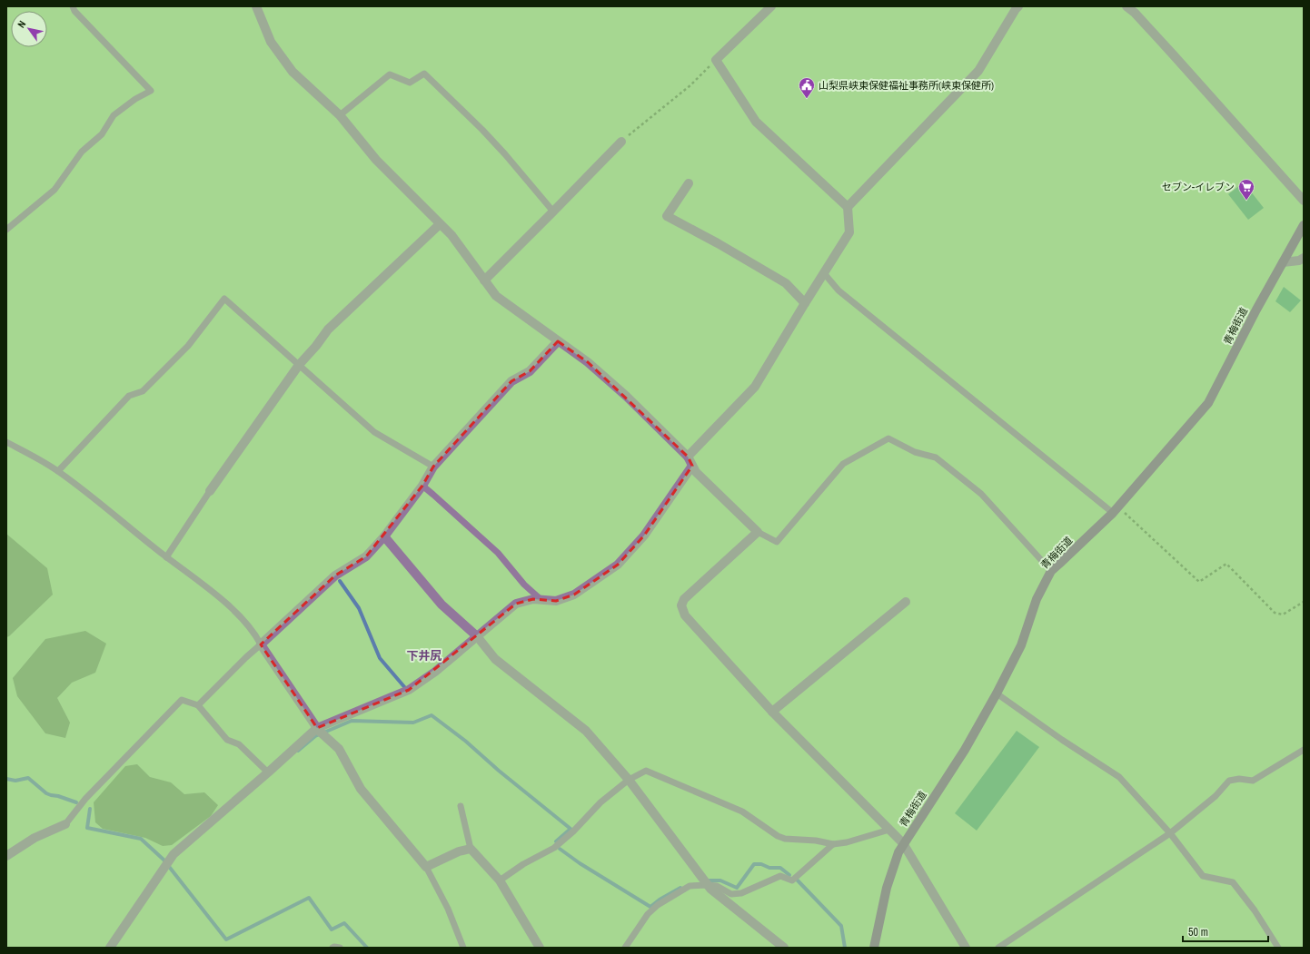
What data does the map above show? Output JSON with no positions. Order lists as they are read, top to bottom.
{
  "streets": {
    "main road": ["青梅街道"]
  },
  "districts": ["下井尻"],
  "places": {
    "public building": ["山梨県峡東保健福祉事務所(峡東保健所)"],
    "supermarket": ["セブン-イレブン"]
  },
  "scale_bar": "50 m",
  "north": "top left"
}
